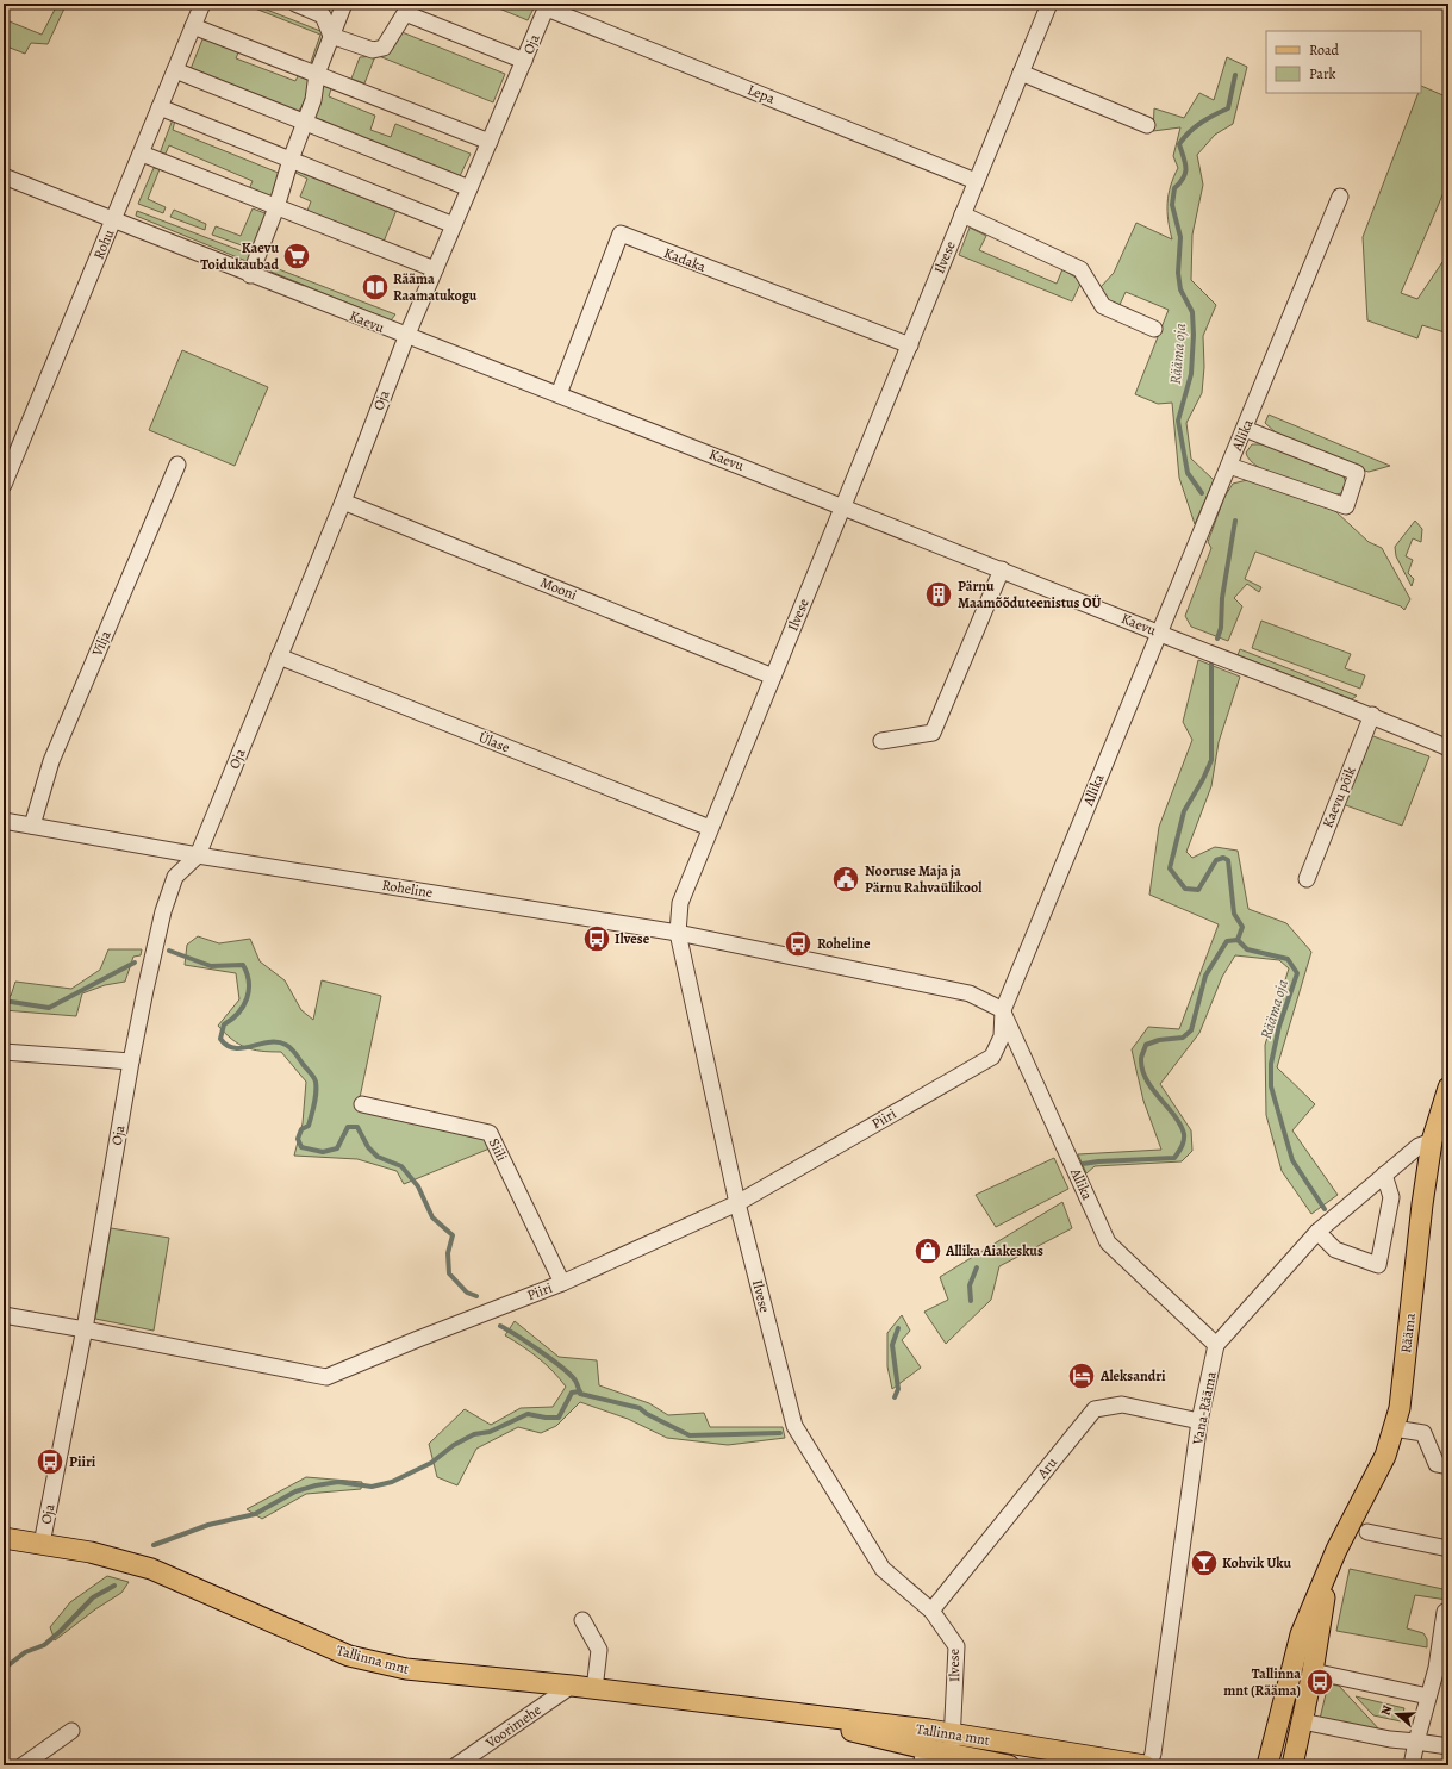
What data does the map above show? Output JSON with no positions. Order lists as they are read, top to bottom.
{
  "streets": {
    "main road": ["Rääma", "Tallinna mnt"],
    "street": [
      "Oja",
      "Lepa",
      "Rohu",
      "Ilvese",
      "Kadaka",
      "Kaevu",
      "Allika",
      "Mooni",
      "Vilja",
      "Ülase",
      "Kaevu põik",
      "Roheline",
      "Piiri",
      "Siili",
      "Vana-Rääma",
      "Aru",
      "Voorimehe"
    ]
  },
  "crossings": [
    ["Oja", "Lepa"],
    ["Oja", "Kaevu"],
    ["Oja", "Mooni"],
    ["Oja", "Ülase"],
    ["Oja", "Roheline"],
    ["Oja", "Piiri"],
    ["Oja", "Tallinna mnt"],
    ["Lepa", "Ilvese"],
    ["Rohu", "Kaevu"],
    ["Ilvese", "Kadaka"],
    ["Ilvese", "Kaevu"],
    ["Ilvese", "Mooni"],
    ["Ilvese", "Ülase"],
    ["Ilvese", "Roheline"],
    ["Ilvese", "Piiri"],
    ["Ilvese", "Aru"],
    ["Ilvese", "Tallinna mnt"],
    ["Kadaka", "Kaevu"],
    ["Kaevu", "Allika"],
    ["Kaevu", "Kaevu põik"],
    ["Allika", "Roheline"],
    ["Allika", "Piiri"],
    ["Allika", "Vana-Rääma"],
    ["Vilja", "Roheline"],
    ["Roheline", "Piiri"],
    ["Piiri", "Siili"],
    ["Rääma", "Vana-Rääma"],
    ["Vana-Rääma", "Aru"],
    ["Tallinna mnt", "Voorimehe"]
  ],
  "water": ["Rääma oja"],
  "places": {
    "supermarket": ["Kaevu Toidukaubad"],
    "library": ["Rääma Raamatukogu"],
    "building": ["Pärnu Maamõõduteenistus OÜ"],
    "public building": ["Nooruse Maja ja Pärnu Rahvaülikool"],
    "bus stop": [
      "Ilvese",
      "Roheline",
      "Piiri",
      "Tallinna mnt (Rääma)"
    ],
    "shop": ["Allika Aiakeskus"],
    "hotel": ["Aleksandri"],
    "bar": ["Kohvik Uku"]
  },
  "legend": ["Road", "Park"],
  "north": "left"
}
